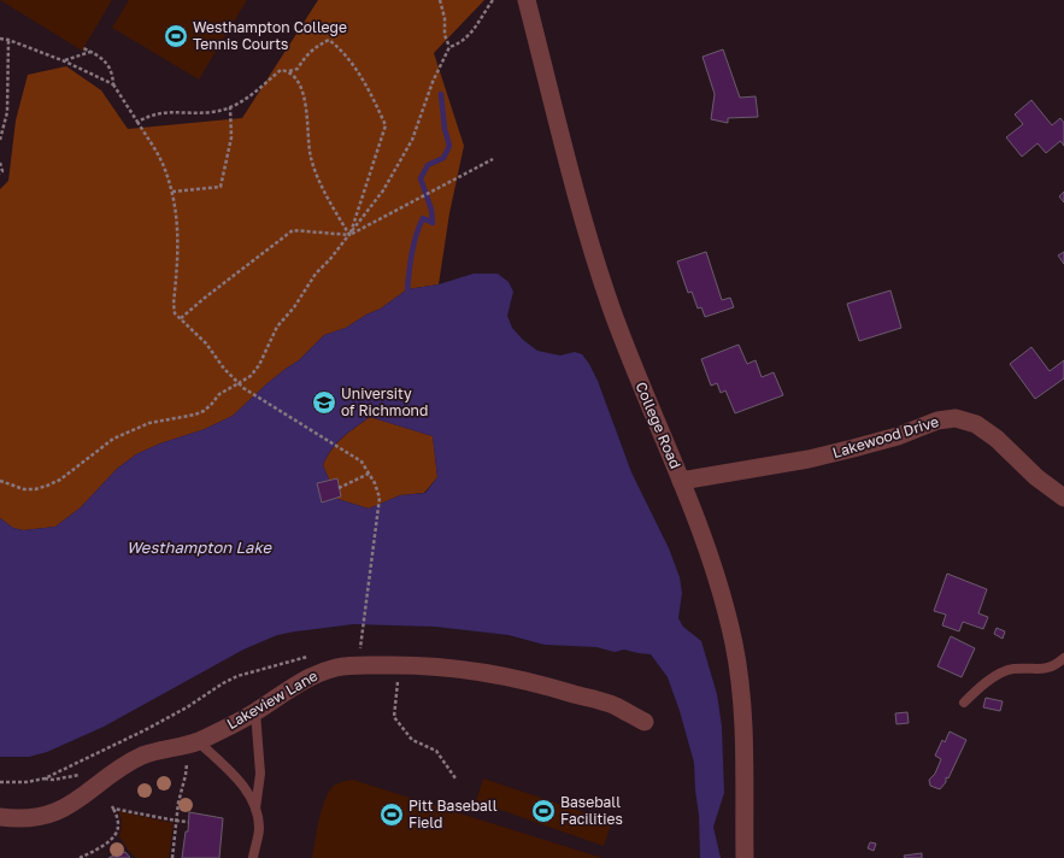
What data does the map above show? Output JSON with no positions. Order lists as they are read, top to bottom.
{
  "streets": {
    "street": ["College Road", "Lakewood Drive", "Lakeview Lane"]
  },
  "crossings": [
    ["College Road", "Lakewood Drive"]
  ],
  "water": ["Westhampton Lake"],
  "places": {
    "sports": ["Westhampton College Tennis Courts", "Baseball Facilities", "Pitt Baseball Field"],
    "school or university": ["University of Richmond"]
  }
}
